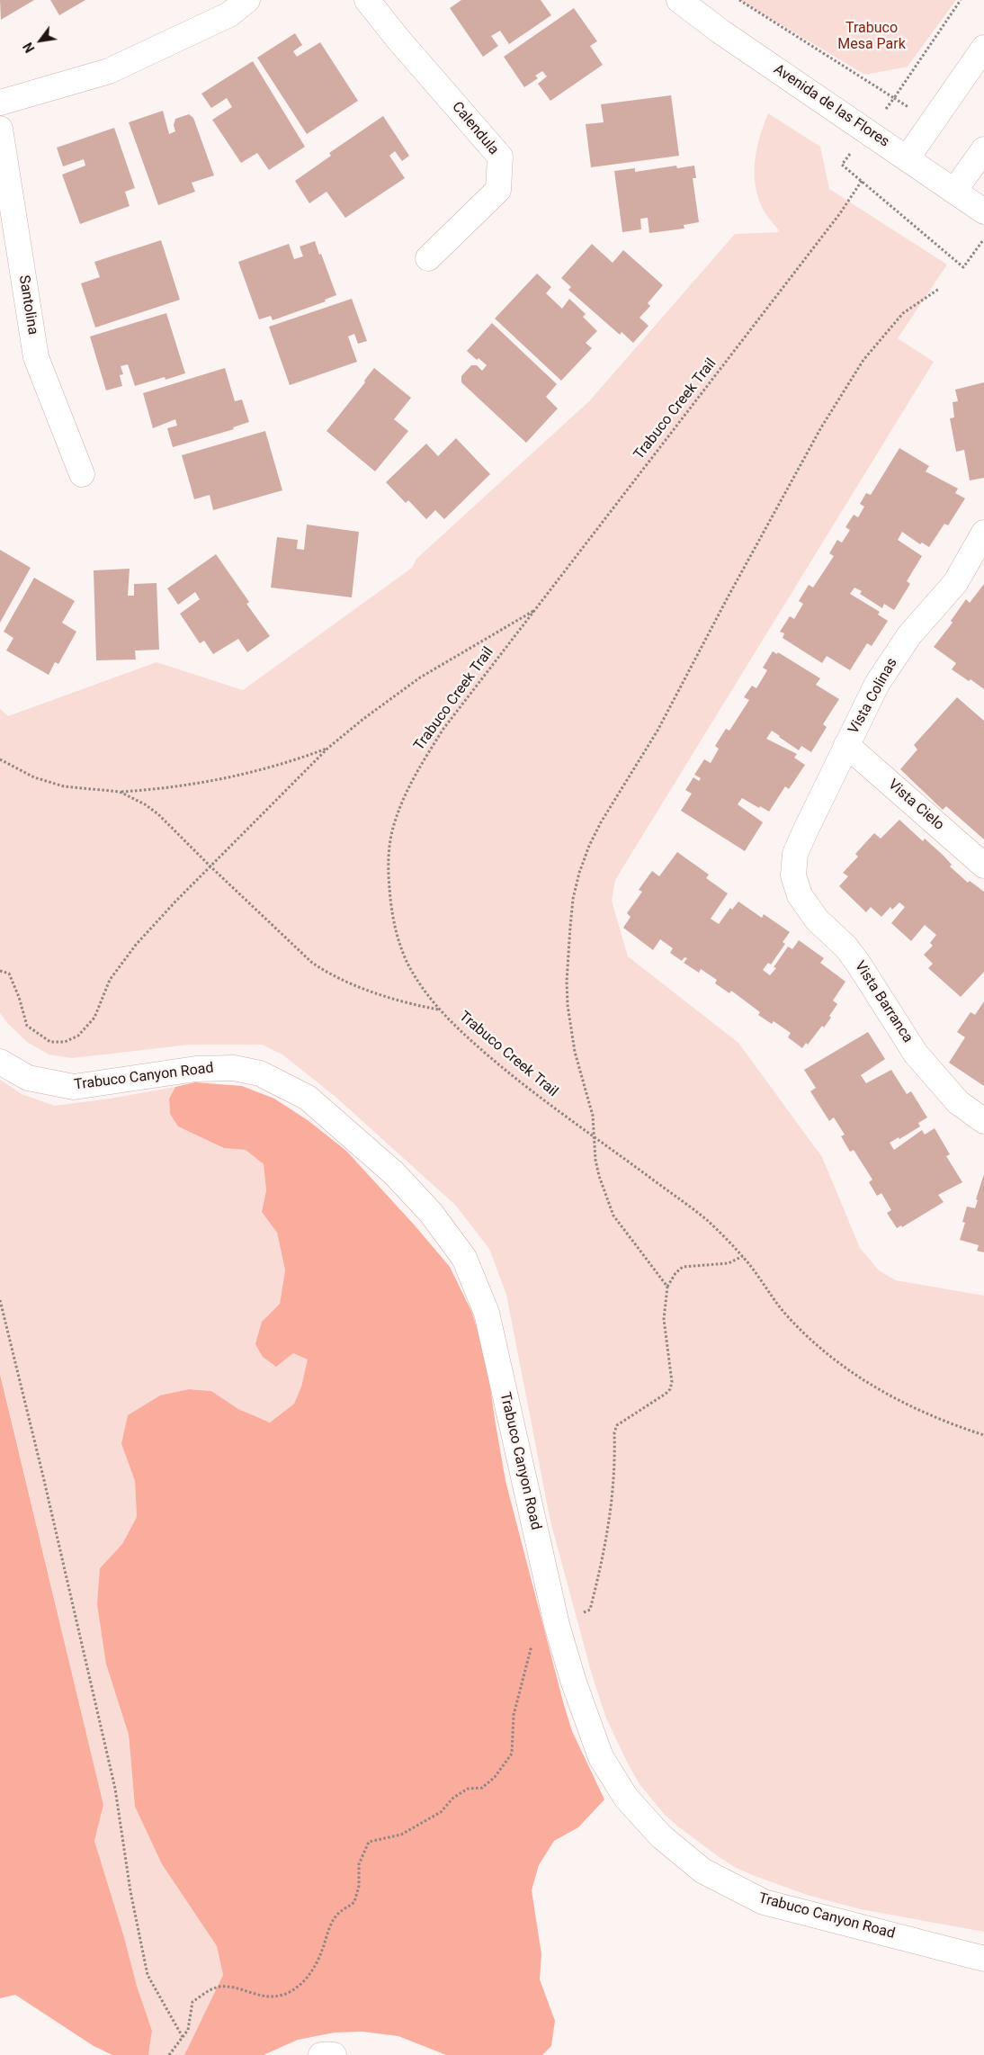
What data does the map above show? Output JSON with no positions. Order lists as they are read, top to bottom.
{
  "streets": {
    "street": [
      "Avenida de las Flores",
      "Calendula",
      "Santolina",
      "Vista Colinas",
      "Vista Cielo",
      "Vista Barranca",
      "Trabuco Canyon Road"
    ],
    "path": ["Trabuco Creek Trail"]
  },
  "crossings": [
    ["Vista Colinas", "Vista Cielo"],
    ["Vista Colinas", "Vista Barranca"]
  ],
  "parks": ["Trabuco Mesa Park"],
  "north": "bottom left"
}
